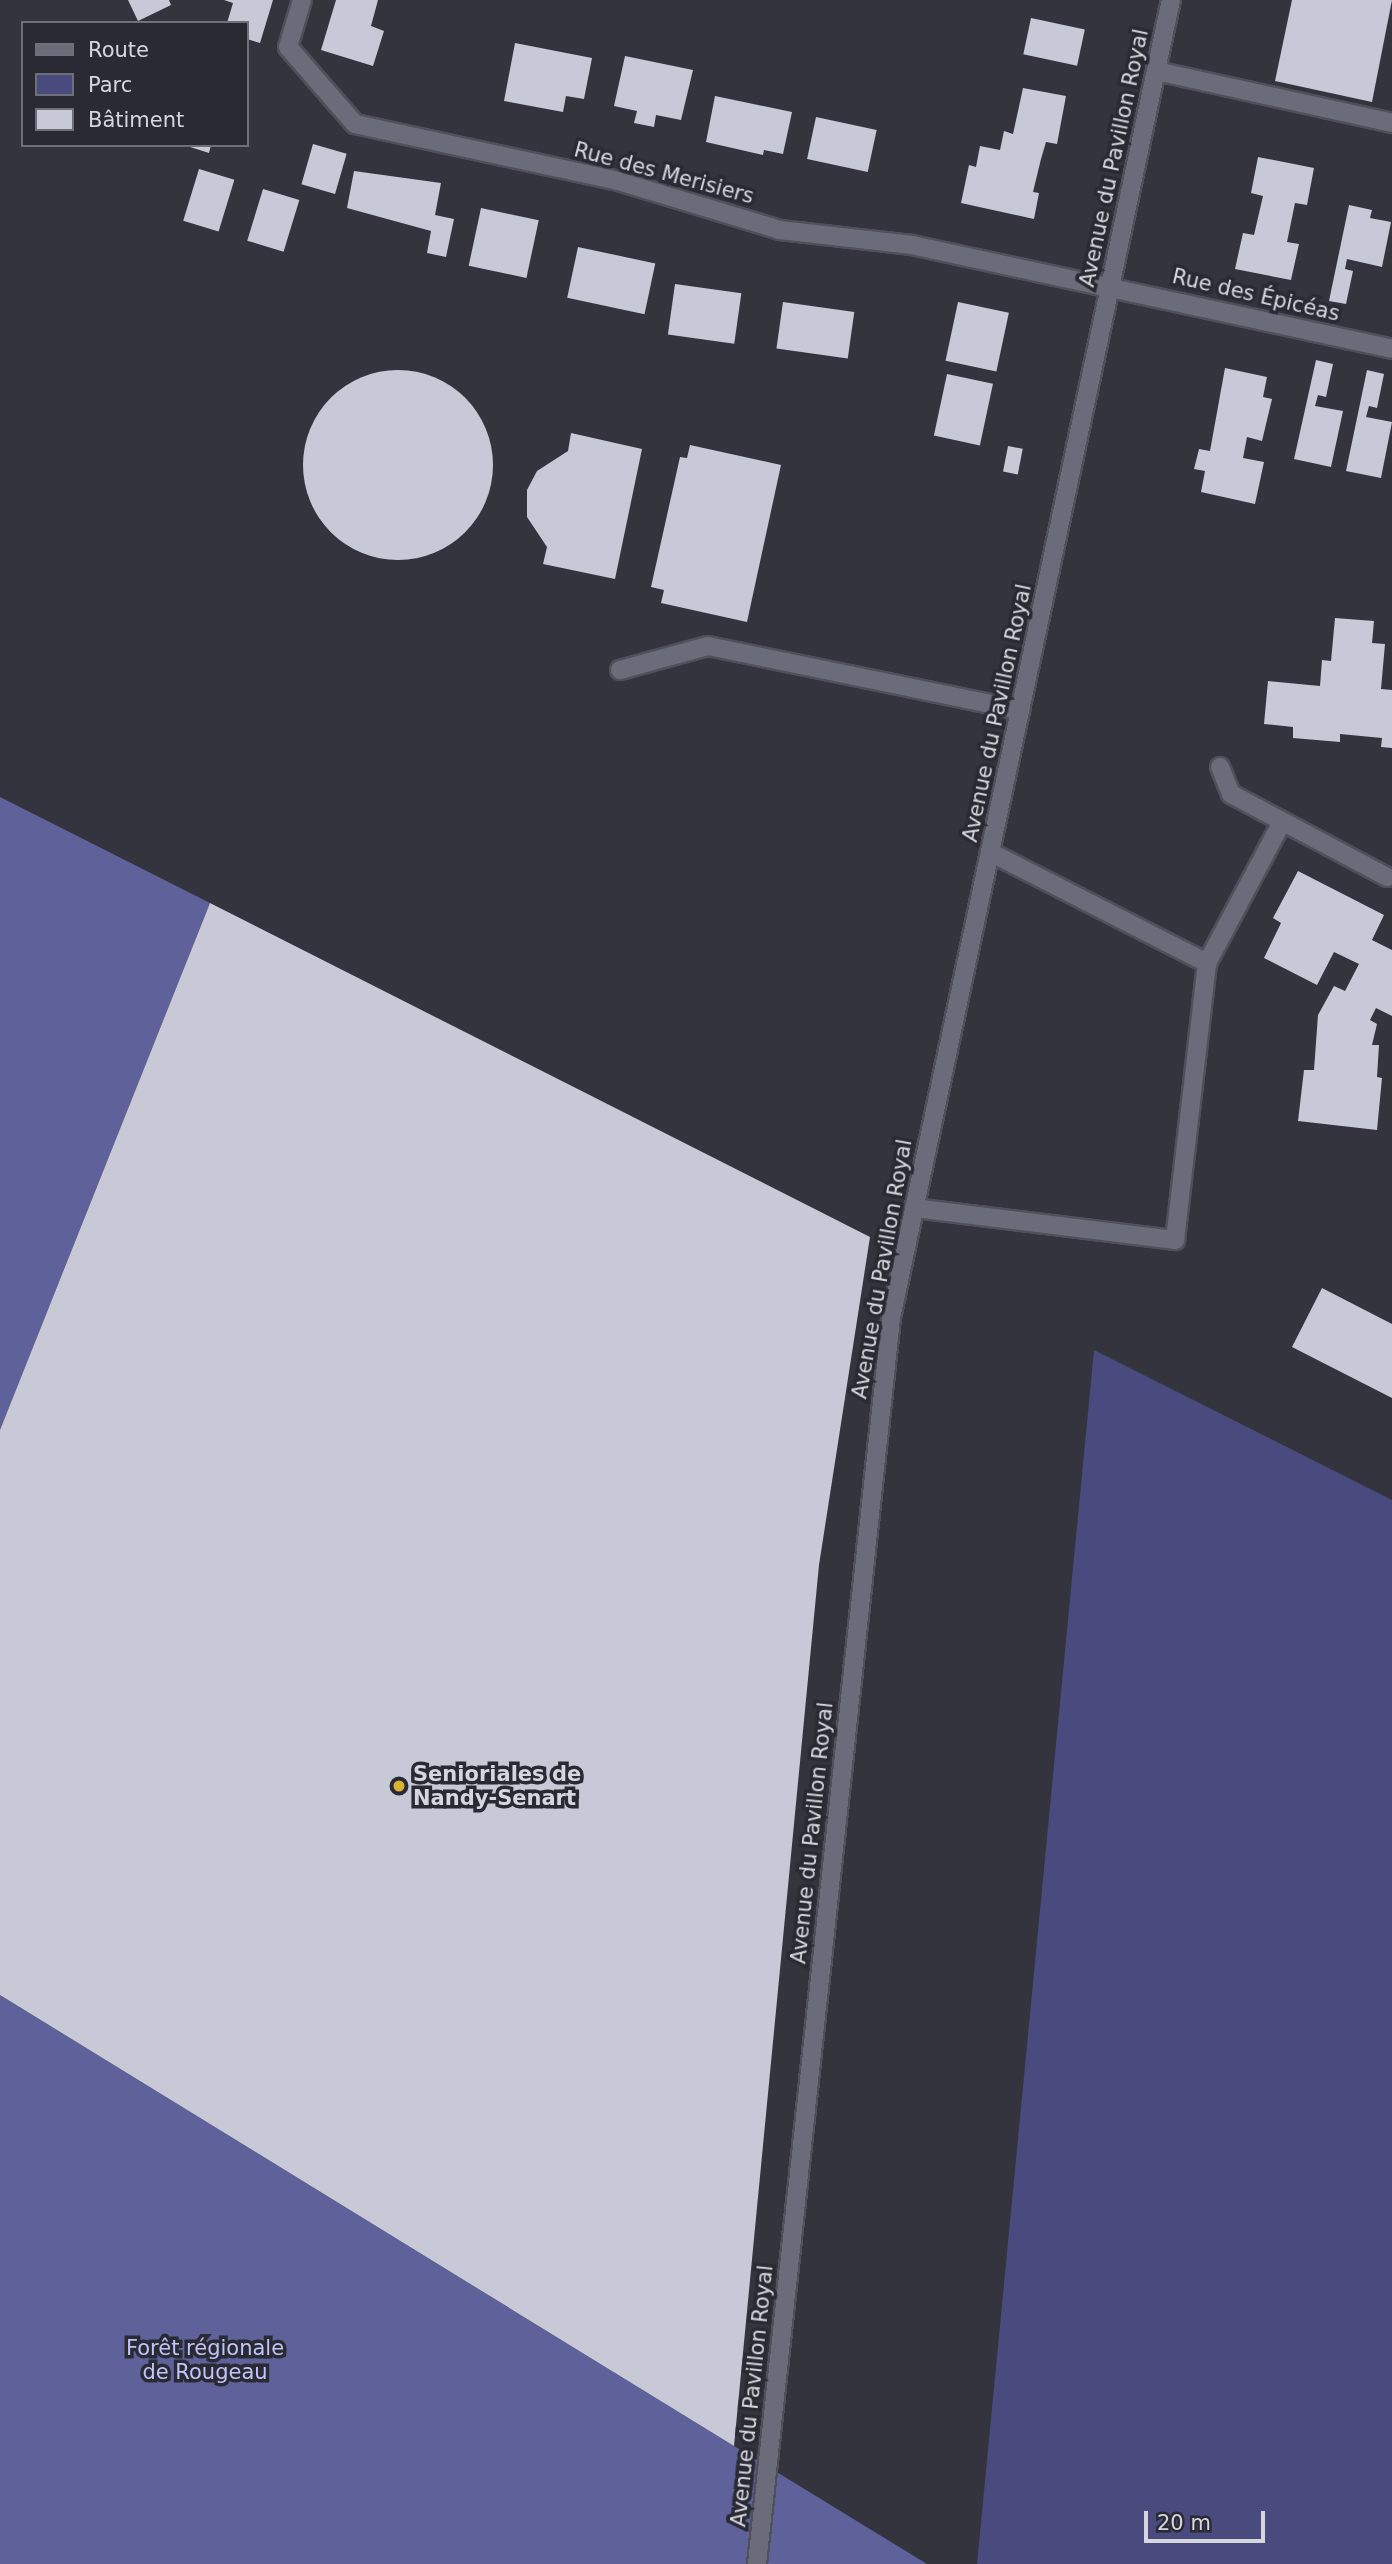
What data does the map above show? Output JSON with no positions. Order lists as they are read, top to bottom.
{
  "streets": {
    "street": ["Avenue du Pavillon Royal", "Rue des Merisiers", "Rue des Épicéas"]
  },
  "crossings": [
    ["Avenue du Pavillon Royal", "Rue des Merisiers"],
    ["Avenue du Pavillon Royal", "Rue des Épicéas"],
    ["Rue des Merisiers", "Rue des Épicéas"]
  ],
  "parks": ["Forêt régionale de Rougeau"],
  "places": ["Senioriales de Nandy-Senart"],
  "legend": ["Route", "Parc", "Bâtiment"],
  "scale_bar": "20 m"
}
